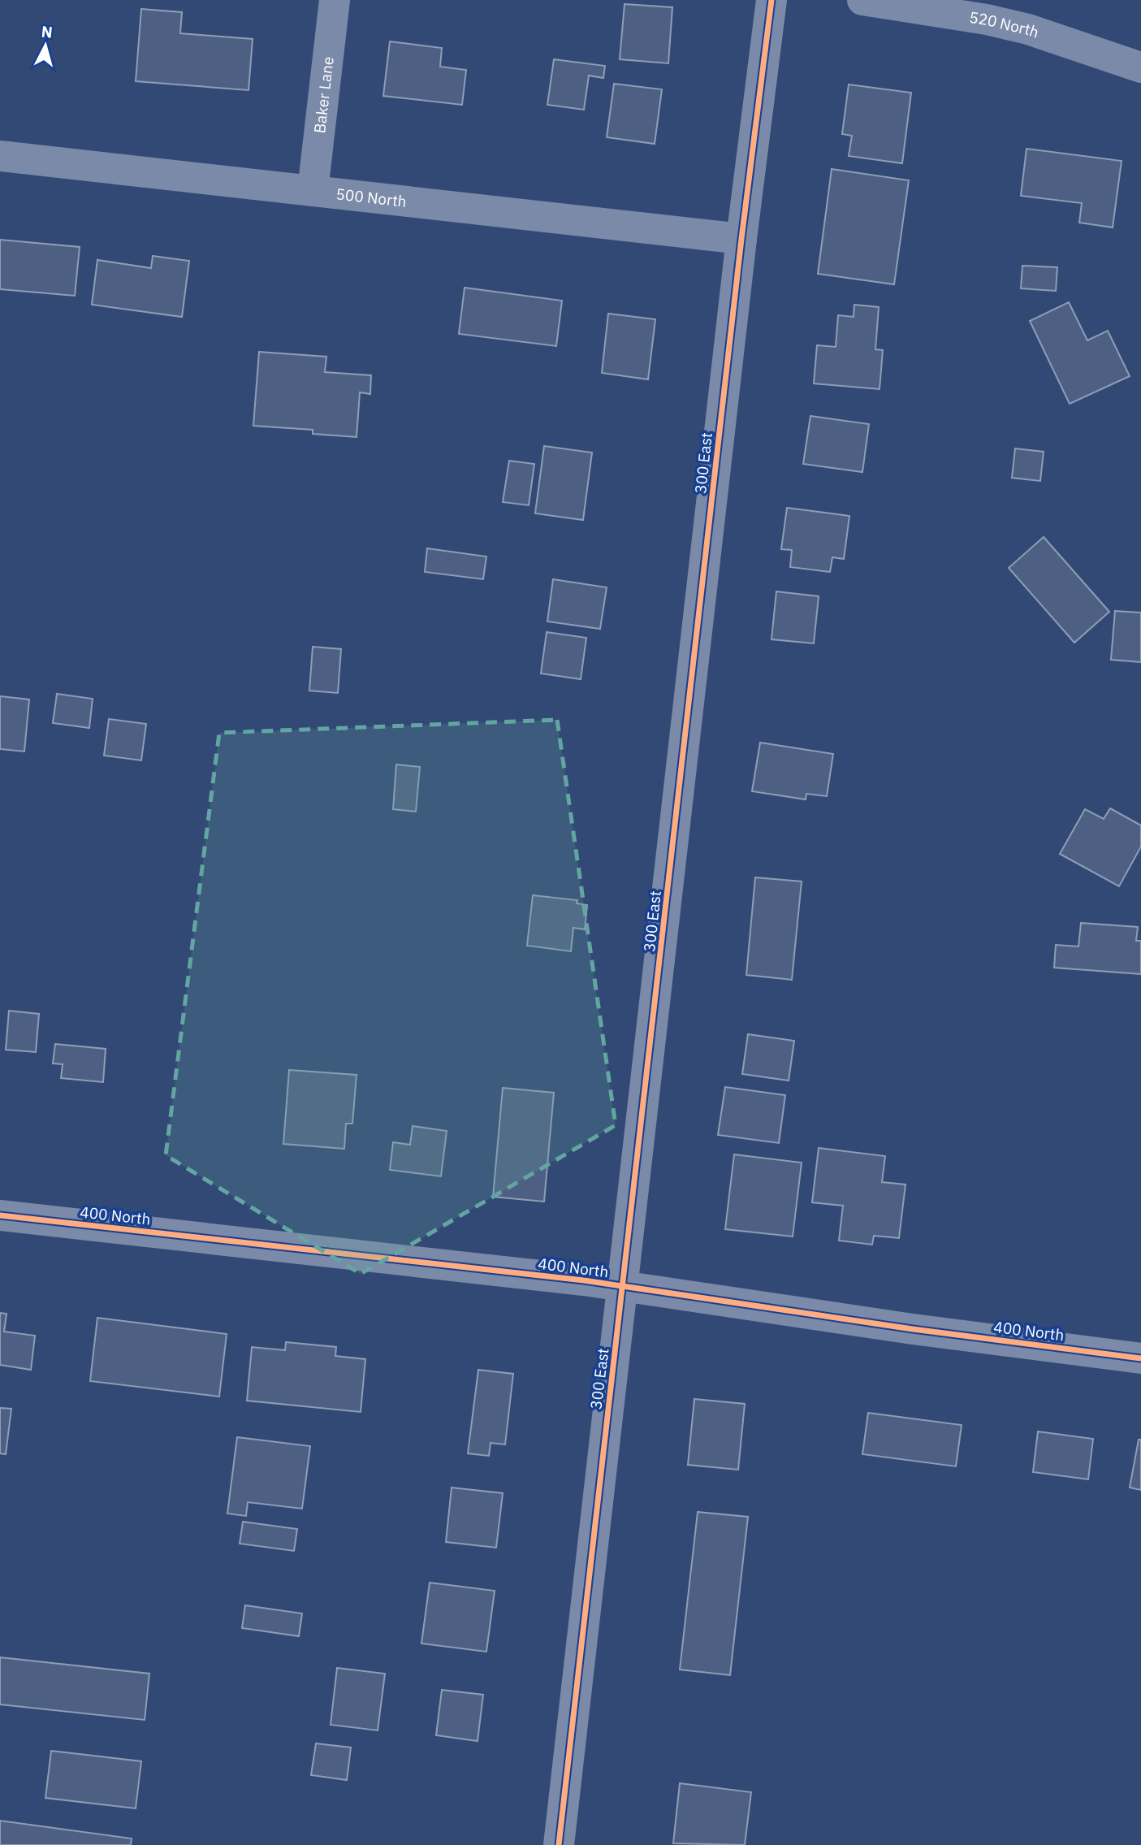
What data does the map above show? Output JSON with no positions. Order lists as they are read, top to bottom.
{
  "streets": {
    "street": [
      "520 North",
      "Baker Lane",
      "500 North",
      "300 East",
      "400 North"
    ]
  },
  "crossings": [
    ["Baker Lane", "500 North"],
    ["500 North", "300 East"],
    ["300 East", "400 North"]
  ],
  "north": "top"
}
